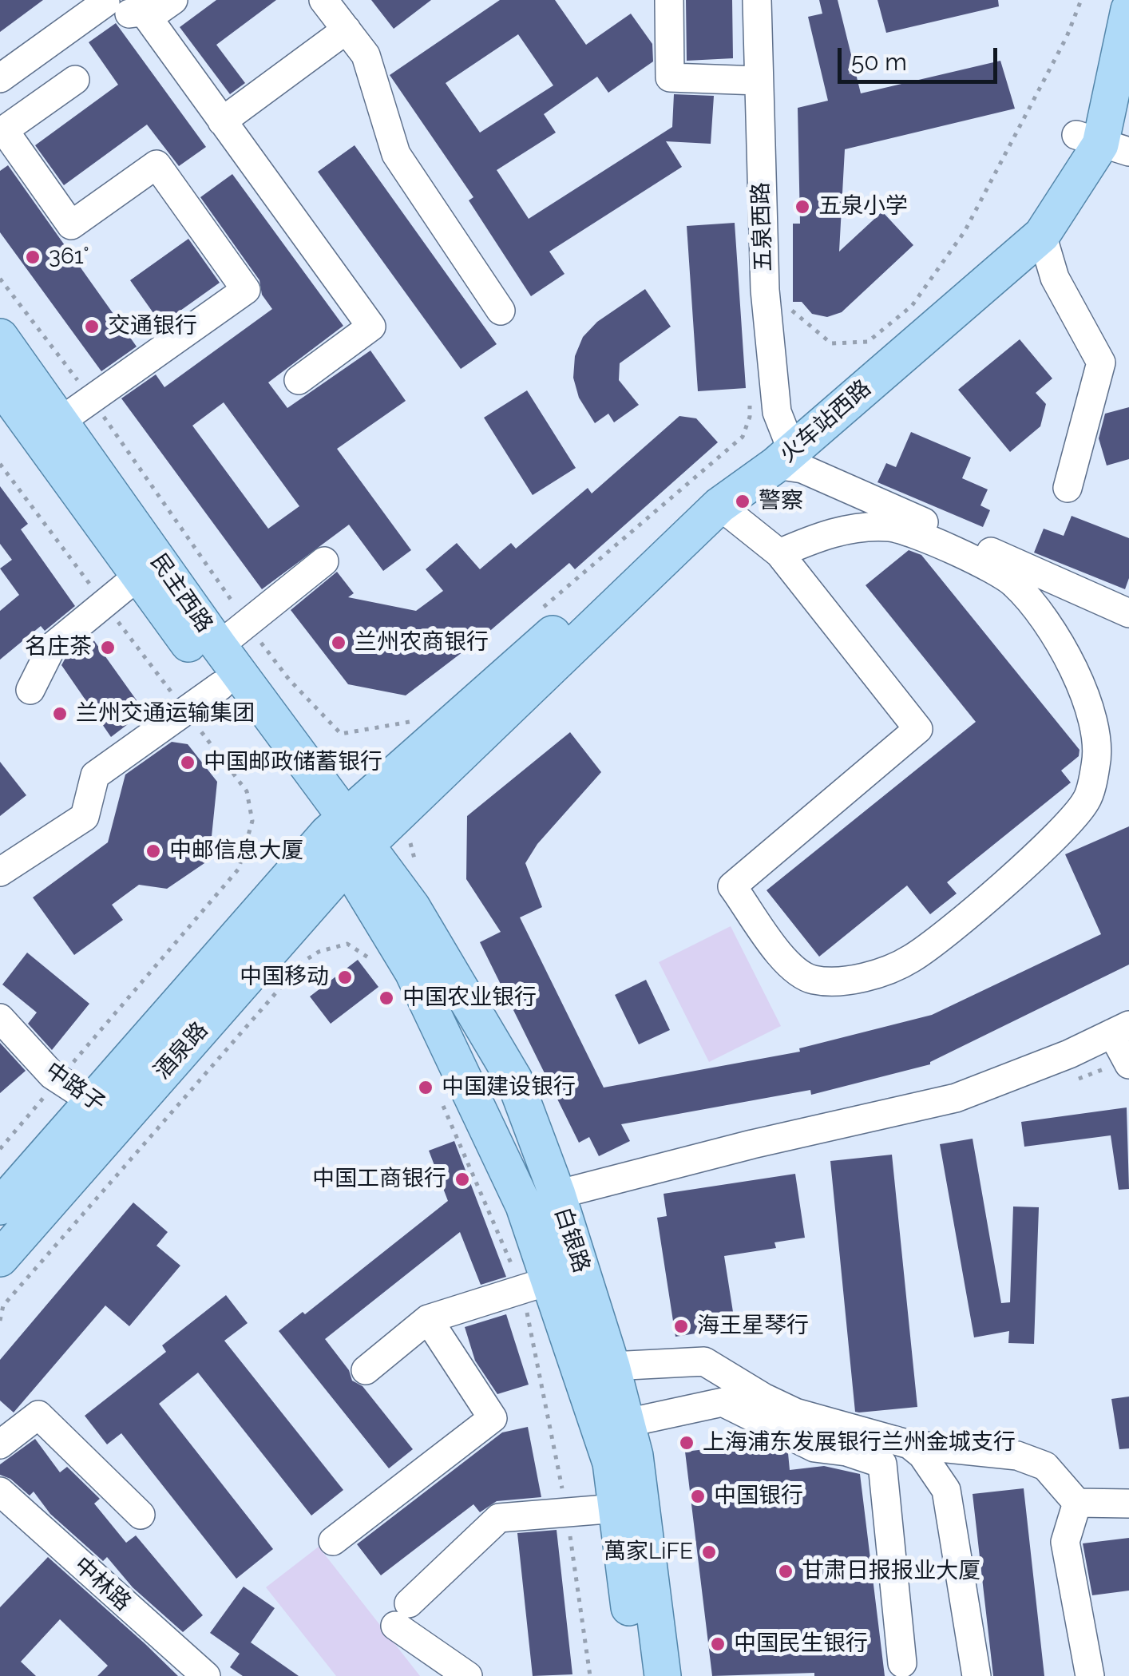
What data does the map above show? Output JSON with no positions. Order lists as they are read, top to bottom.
{
  "streets": {
    "main road": [
      "火车站西路",
      "民主西路",
      "酒泉路",
      "白银路"
    ],
    "street": ["五泉西路", "中路子", "中林路"]
  },
  "crossings": [
    ["五泉西路", "火车站西路"],
    ["火车站西路", "民主西路"],
    ["火车站西路", "酒泉路"],
    ["火车站西路", "白银路"],
    ["民主西路", "酒泉路"],
    ["民主西路", "白银路"],
    ["酒泉路", "中路子"],
    ["酒泉路", "白银路"]
  ],
  "places": [
    "五泉小学",
    "361°",
    "交通银行",
    "警察",
    "兰州农商银行",
    "名庄茶",
    "兰州交通运输集团",
    "中国邮政储蓄银行",
    "中邮信息大厦",
    "中国移动",
    "中国农业银行",
    "中国建设银行",
    "中国工商银行",
    "海王星琴行",
    "上海浦东发展银行兰州金城支行",
    "中国银行",
    "萬家LiFE",
    "甘肃日报报业大厦",
    "中国民生银行"
  ],
  "scale_bar": "50 m"
}
